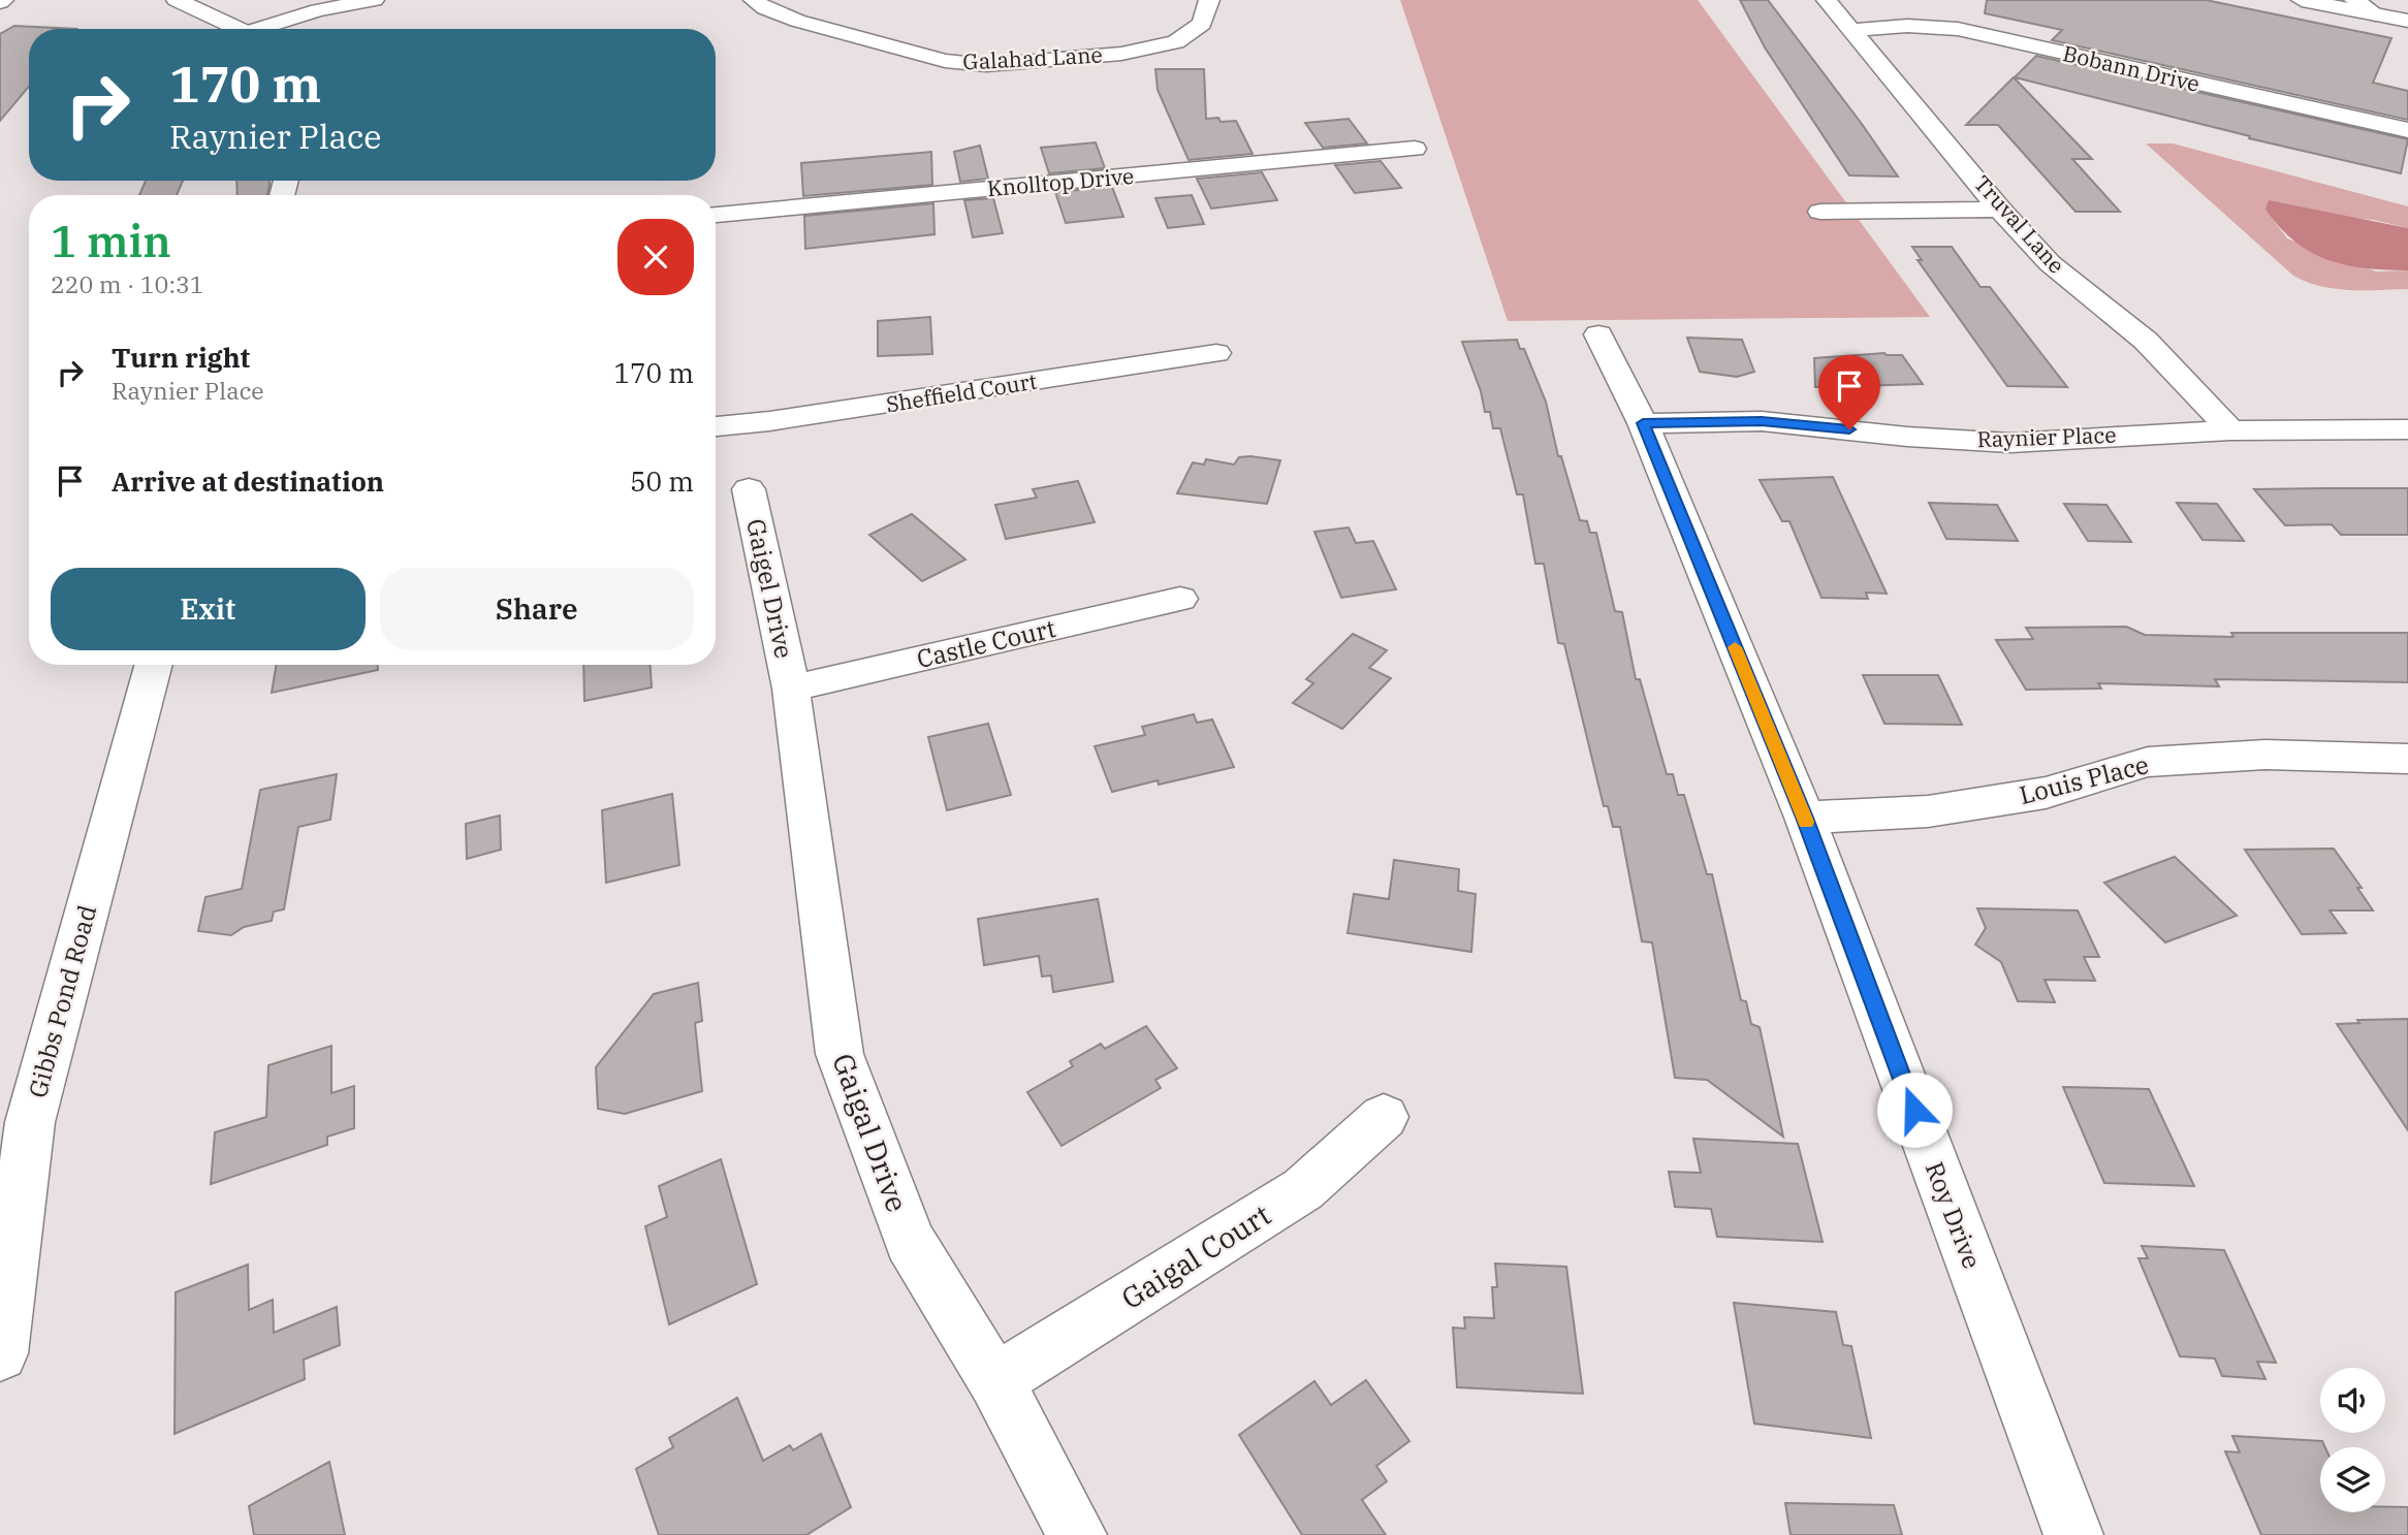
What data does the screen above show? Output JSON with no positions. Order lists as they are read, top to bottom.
{
  "streets": {
    "street": [
      "Galahad Lane",
      "Bobann Drive",
      "Knolltop Drive",
      "Truval Lane",
      "Sheffield Court",
      "Raynier Place",
      "Gaigel Drive",
      "Castle Court",
      "Louis Place",
      "Gibbs Pond Road",
      "Gaigal Drive",
      "Roy Drive",
      "Gaigal Court"
    ]
  },
  "crossings": [
    ["Bobann Drive", "Truval Lane"],
    ["Truval Lane", "Raynier Place"],
    ["Raynier Place", "Roy Drive"],
    ["Gaigel Drive", "Castle Court"],
    ["Gaigel Drive", "Gaigal Drive"],
    ["Castle Court", "Gaigal Drive"],
    ["Louis Place", "Roy Drive"],
    ["Gaigal Drive", "Gaigal Court"]
  ],
  "page": {
    "turn": ["170 m", "Raynier Place"],
    "heading": ["1 min", "220 m · 10:31"],
    "list": [
      {
        "name": "Turn right",
        "note": "Raynier Place",
        "value": "170 m"
      },
      {
        "name": "Arrive at destination",
        "value": "50 m"
      }
    ],
    "buttons": ["Exit", "Share"]
  }
}
